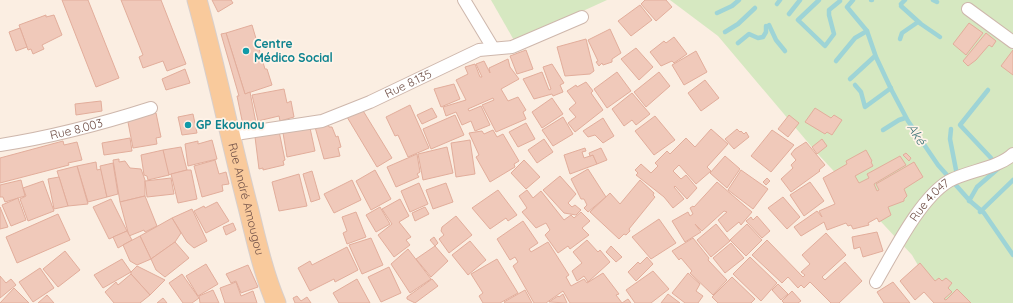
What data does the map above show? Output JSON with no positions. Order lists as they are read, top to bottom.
{
  "streets": {
    "main road": ["Rue André Amougou"],
    "street": ["Rue 8.135", "Rue 8.003", "Rue 4.047"]
  },
  "crossings": [
    ["Rue 8.135", "Rue André Amougou"]
  ],
  "water": ["Aké"],
  "places": ["Centre Médico Social", "GP Ekounou"]
}
